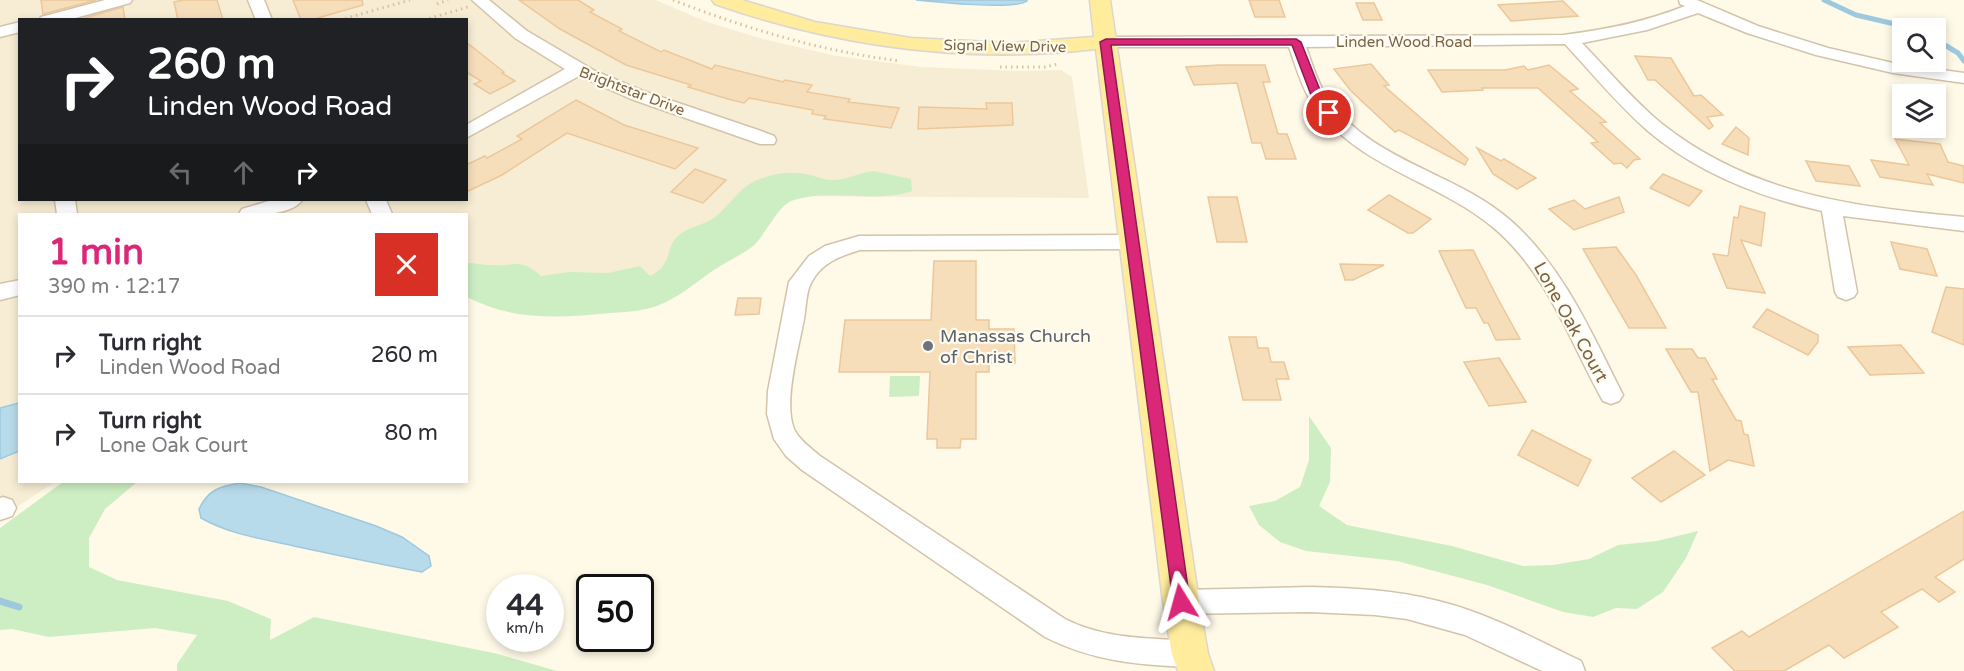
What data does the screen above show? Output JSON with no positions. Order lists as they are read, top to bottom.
{
  "streets": {
    "main road": ["Signal View Drive"],
    "street": ["Linden Wood Road", "Brightstar Drive", "Lone Oak Court"]
  },
  "crossings": [
    ["Linden Wood Road", "Signal View Drive"],
    ["Linden Wood Road", "Lone Oak Court"]
  ],
  "places": ["Manassas Church of Christ"],
  "page": {
    "turn": ["260 m", "Linden Wood Road"],
    "heading": ["1 min", "390 m · 12:17"],
    "list": [
      {
        "name": "Turn right",
        "note": "Linden Wood Road",
        "value": "260 m"
      },
      {
        "name": "Turn right",
        "note": "Lone Oak Court",
        "value": "80 m"
      }
    ],
    "speed": "44 km/h",
    "limit": "50"
  }
}
